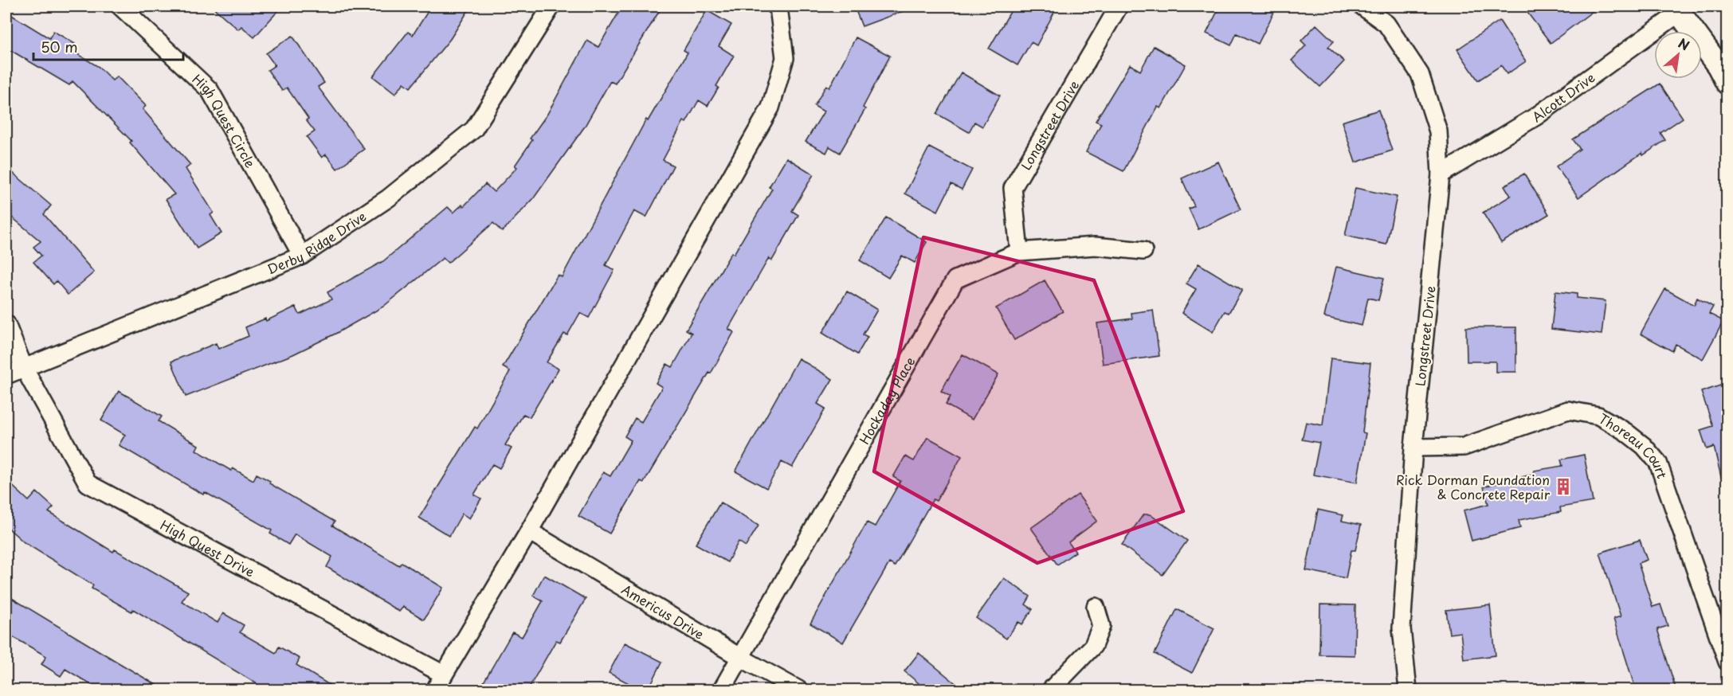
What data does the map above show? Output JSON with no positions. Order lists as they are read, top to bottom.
{
  "streets": {
    "street": [
      "Alcott Drive",
      "High Quest Circle",
      "Longstreet Drive",
      "Derby Ridge Drive",
      "Hockaday Place",
      "Thoreau Court",
      "High Quest Drive",
      "Americus Drive"
    ]
  },
  "crossings": [
    ["Alcott Drive", "Longstreet Drive"],
    ["High Quest Circle", "Derby Ridge Drive"],
    ["Longstreet Drive", "Hockaday Place"],
    ["Longstreet Drive", "Thoreau Court"],
    ["Derby Ridge Drive", "High Quest Drive"],
    ["Hockaday Place", "Americus Drive"]
  ],
  "places": {
    "building": ["Rick Dorman Foundation & Concrete Repair"]
  },
  "scale_bar": "50 m",
  "north": "top right"
}
